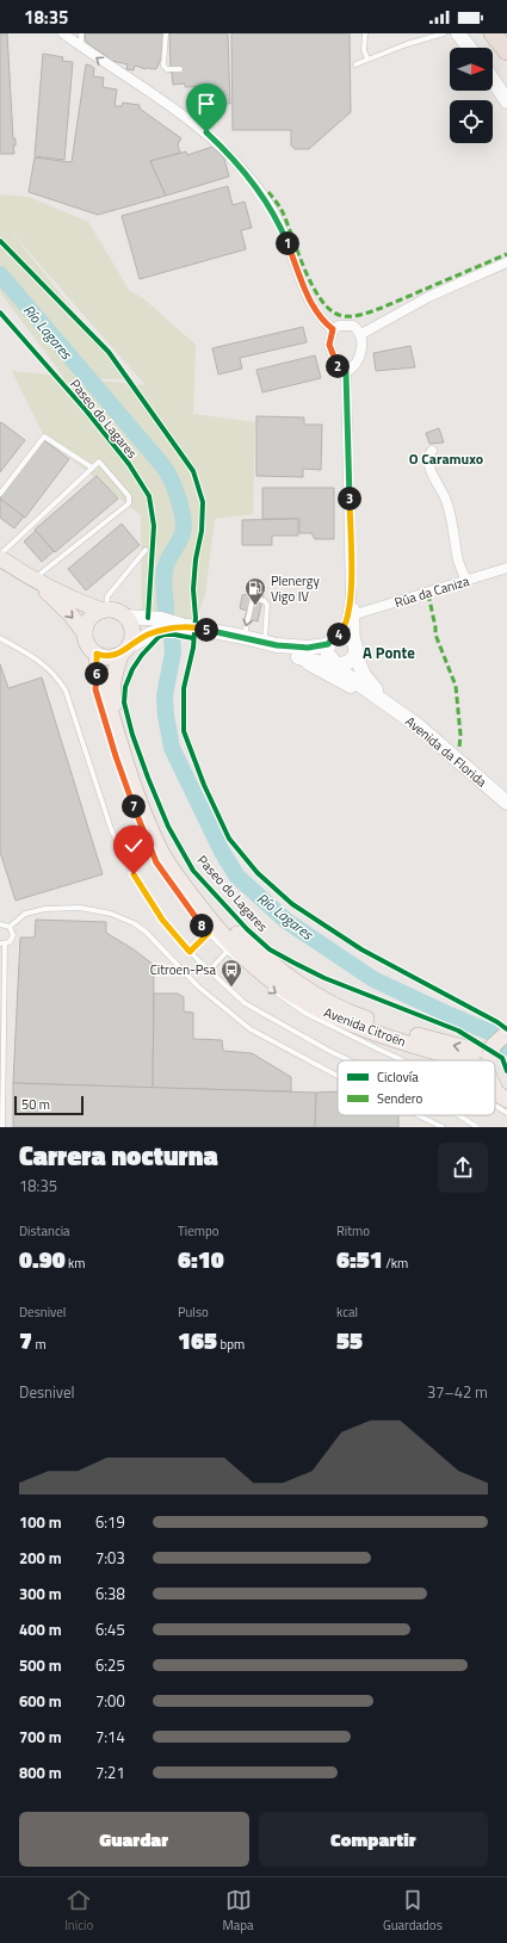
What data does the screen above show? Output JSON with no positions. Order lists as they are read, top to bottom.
{
  "streets": {
    "main road": ["Avenida da Florida", "Avenida Citroën"],
    "street": ["Rúa da Caniza"],
    "cycle path": ["Paseo do Lagares"]
  },
  "crossings": [
    ["Paseo do Lagares", "Avenida Citroën"],
    ["Avenida da Florida", "Avenida Citroën"]
  ],
  "districts": ["O Caramuxo", "A Ponte"],
  "water": ["Río Lagares"],
  "places": {
    "fuel station": ["Plenergy Vigo IV"],
    "bus stop": ["Citroen-Psa"]
  },
  "legend": ["Ciclovía", "Sendero"],
  "scale_bar": "50 m",
  "north": "right",
  "page": {
    "status": "18:35",
    "pins": [
      "1",
      "2",
      "3",
      "5",
      "4",
      "6",
      "7",
      "8"
    ],
    "scale": "50 m",
    "heading": ["Carrera nocturna", "18:35"],
    "stats": [
      ["Distancia", "0.90 km"],
      ["Tiempo", "6:10"],
      ["Ritmo", "6:51 /km"],
      ["Desnivel", "7 m"],
      ["Pulso", "165 bpm"],
      ["kcal", "55"]
    ],
    "chart": ["Desnivel", "37–42 m"],
    "list": [
      {
        "name": "100 m",
        "note": "6:19"
      },
      {
        "name": "200 m",
        "note": "7:03"
      },
      {
        "name": "300 m",
        "note": "6:38"
      },
      {
        "name": "400 m",
        "note": "6:45"
      },
      {
        "name": "500 m",
        "note": "6:25"
      },
      {
        "name": "600 m",
        "note": "7:00"
      },
      {
        "name": "700 m",
        "note": "7:14"
      },
      {
        "name": "800 m",
        "note": "7:21"
      }
    ],
    "buttons": ["Guardar", "Compartir"],
    "tabs": ["Inicio", "Mapa", "Guardados"]
  }
}
